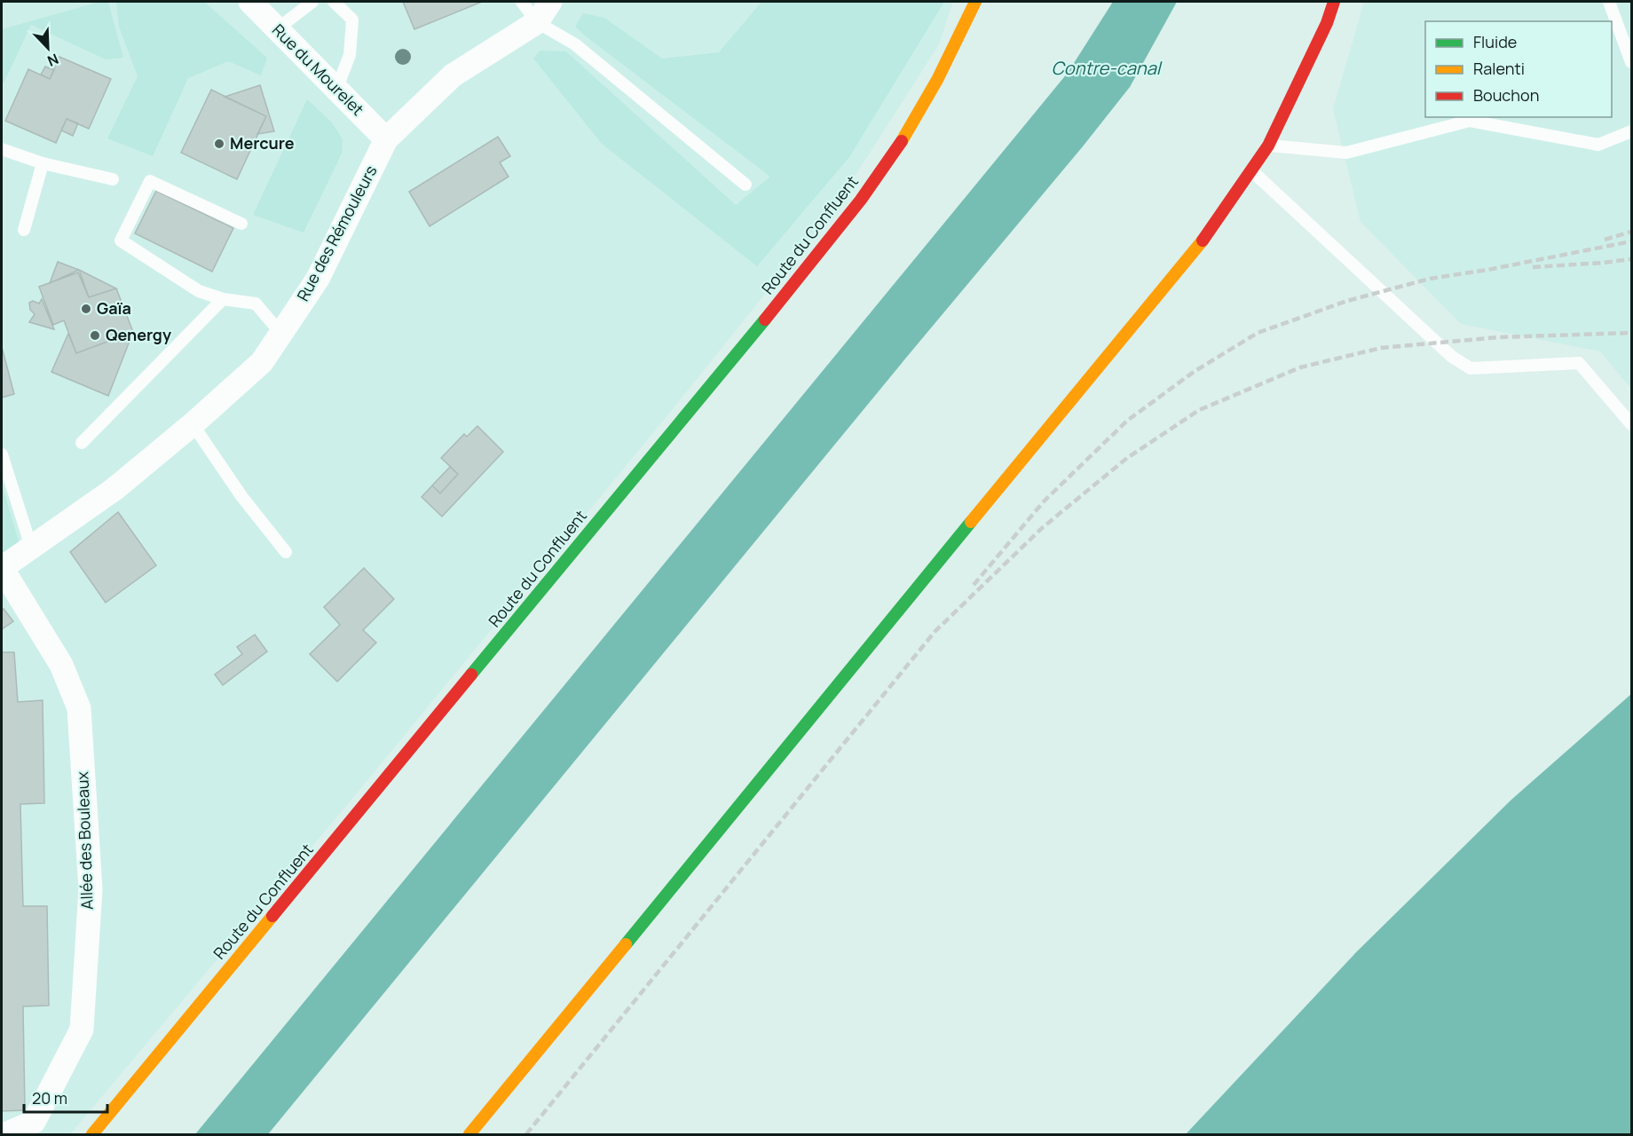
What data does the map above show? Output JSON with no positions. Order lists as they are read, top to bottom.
{
  "streets": {
    "main road": ["Route du Confluent"],
    "street": ["Rue du Mourelet", "Rue des Rémouleurs", "Allée des Bouleaux"]
  },
  "crossings": [
    ["Rue du Mourelet", "Rue des Rémouleurs"],
    ["Rue des Rémouleurs", "Allée des Bouleaux"]
  ],
  "water": ["Contre-canal"],
  "places": ["Mercure", "Gaïa", "Qenergy"],
  "legend": ["Fluide", "Ralenti", "Bouchon"],
  "scale_bar": "20 m",
  "north": "bottom right"
}
